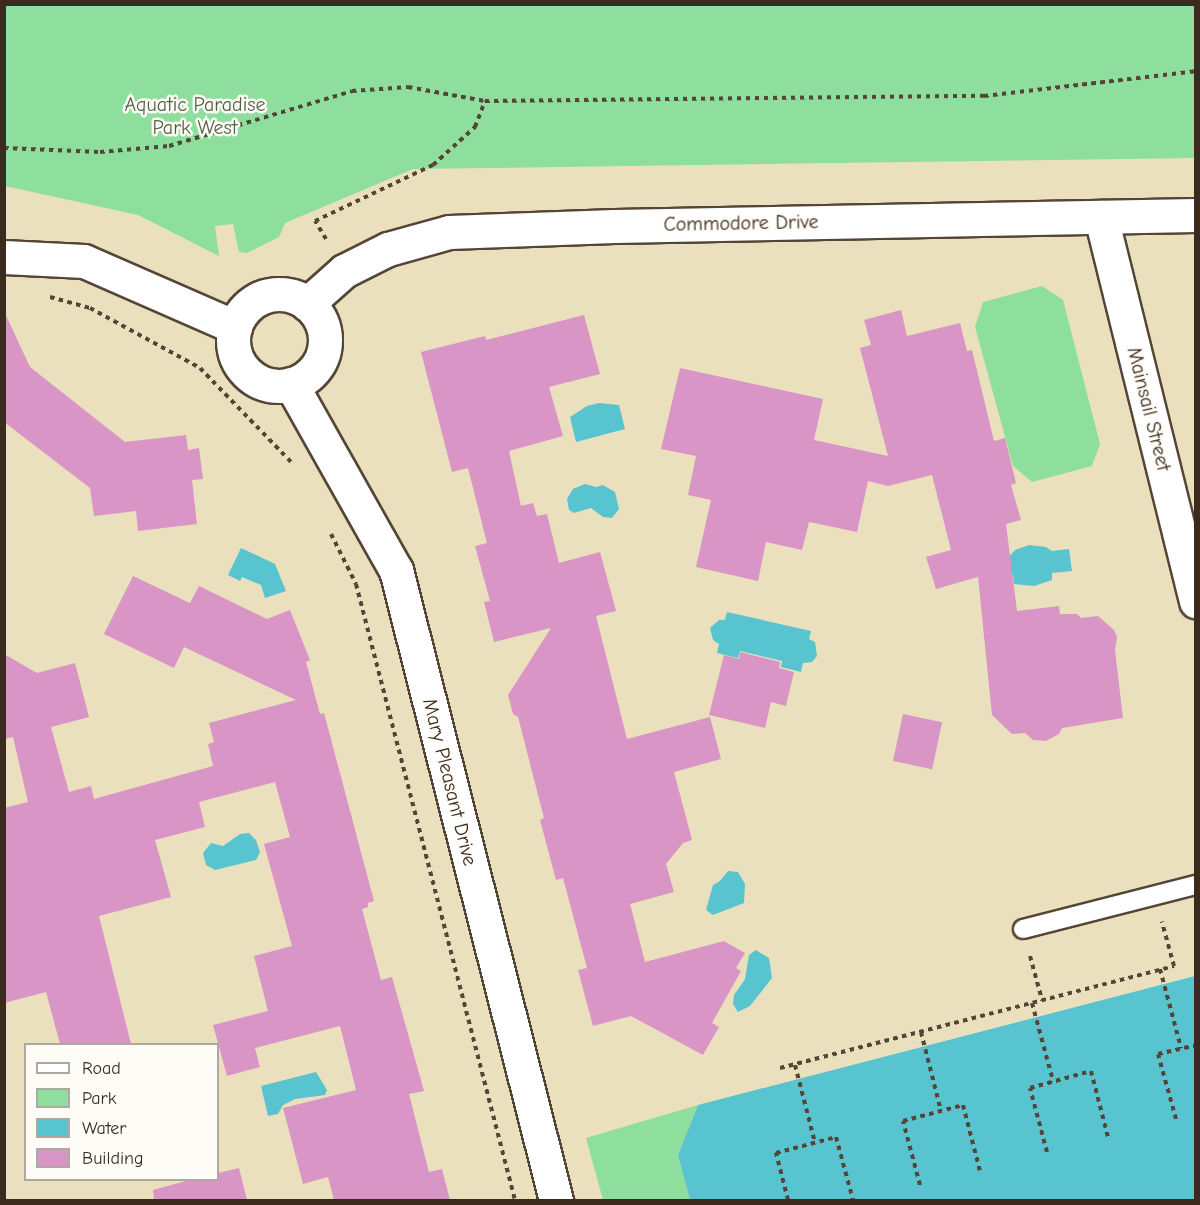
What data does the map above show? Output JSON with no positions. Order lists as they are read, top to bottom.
{
  "streets": {
    "street": ["Commodore Drive", "Mainsail Street", "Mary Pleasant Drive"]
  },
  "crossings": [
    ["Commodore Drive", "Mainsail Street"],
    ["Commodore Drive", "Mary Pleasant Drive"]
  ],
  "parks": ["Aquatic Paradise Park West"],
  "legend": [
    "Road",
    "Park",
    "Water",
    "Building"
  ]
}
